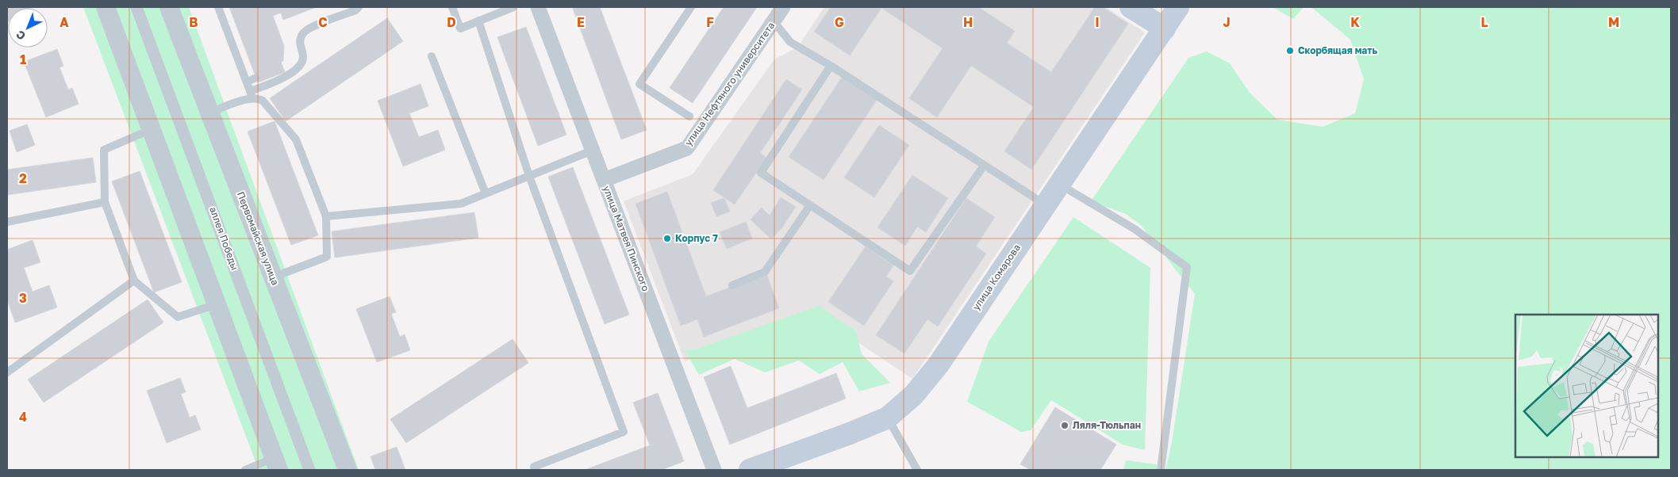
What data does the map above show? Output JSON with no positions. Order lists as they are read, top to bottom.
{
  "streets": {
    "main road": ["улица Комарова"],
    "street": [
      "улица Нефтяного университета",
      "аллея Победы",
      "Первомайская улица",
      "улица Матвея Пинского"
    ]
  },
  "crossings": [
    ["улица Нефтяного университета", "улица Матвея Пинского"]
  ],
  "places": ["Скорбящая мать", "Корпус 7", "Ляля-Тюльпан"],
  "north": "bottom left",
  "grid": {
    "columns": [
      "A",
      "B",
      "C",
      "D",
      "E",
      "F",
      "G",
      "H",
      "I",
      "J",
      "K",
      "L",
      "M"
    ],
    "rows": [
      "1",
      "2",
      "3",
      "4"
    ]
  }
}
